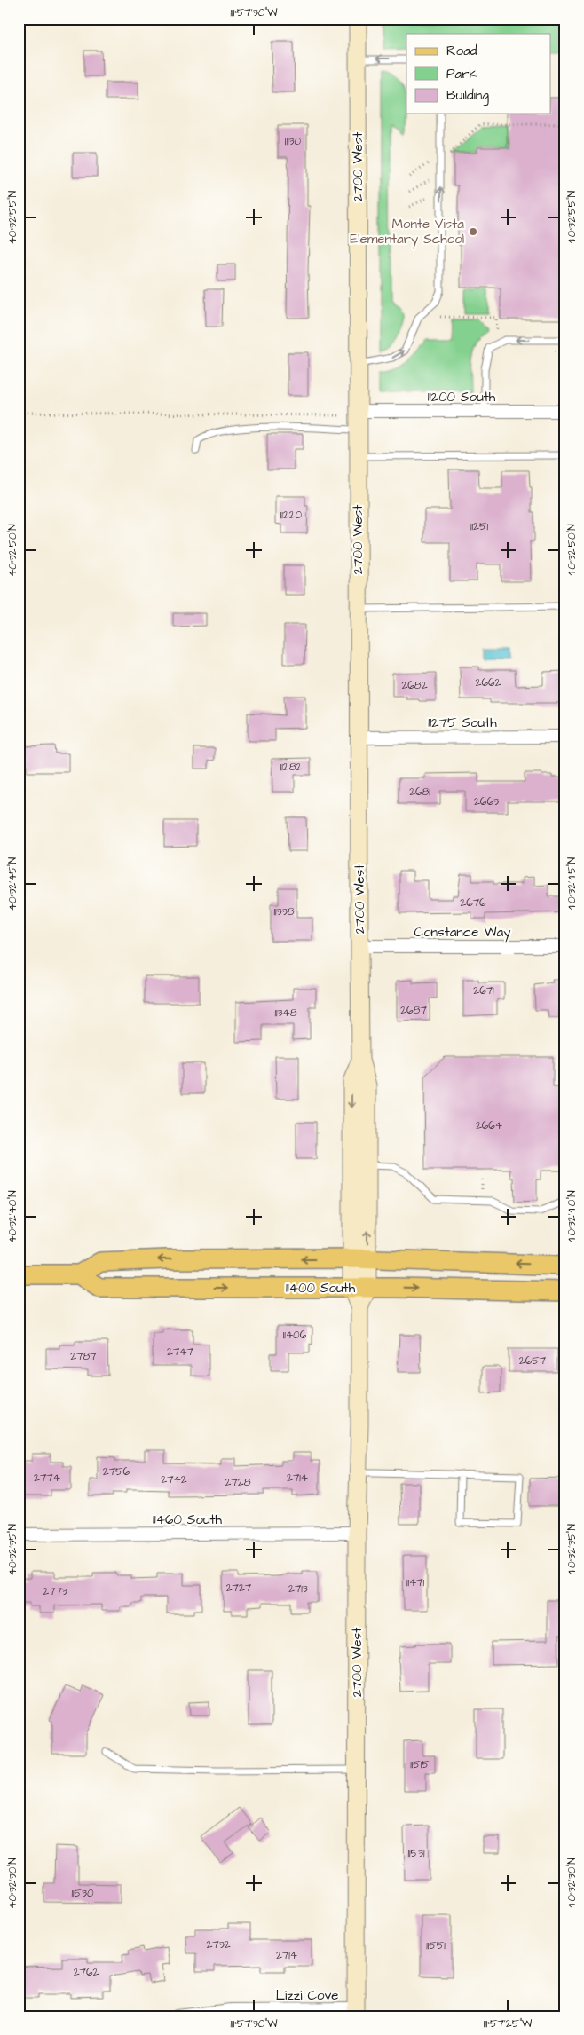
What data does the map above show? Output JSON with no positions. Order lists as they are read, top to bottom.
{
  "streets": {
    "main road": ["2700 West", "11400 South"],
    "street": [
      "11200 South",
      "11275 South",
      "Constance Way",
      "11460 South",
      "Lizzi Cove"
    ]
  },
  "crossings": [
    ["2700 West", "11200 South"],
    ["2700 West", "11275 South"],
    ["2700 West", "Constance Way"],
    ["2700 West", "11400 South"],
    ["2700 West", "11460 South"],
    ["2700 West", "Lizzi Cove"]
  ],
  "places": ["Monte Vista Elementary School"],
  "house_numbers": [
    "11130",
    "11220",
    "11251",
    "2662",
    "2682",
    "11282",
    "2681",
    "2663",
    "2676",
    "11338",
    "2671",
    "2687",
    "11348",
    "2664",
    "11406",
    "2747",
    "2787",
    "2657",
    "2756",
    "2774",
    "2714",
    "2742",
    "2728",
    "11471",
    "2727",
    "2713",
    "2773",
    "11515",
    "11531",
    "11530",
    "2732",
    "11551",
    "2714",
    "2762"
  ],
  "legend": ["Road", "Park", "Building"],
  "coordinates": [
    "111°57'30\"W",
    "40°32'55\"N",
    "40°32'50\"N",
    "40°32'45\"N",
    "40°32'40\"N",
    "40°32'35\"N",
    "40°32'30\"N",
    "111°57'25\"W"
  ]
}
